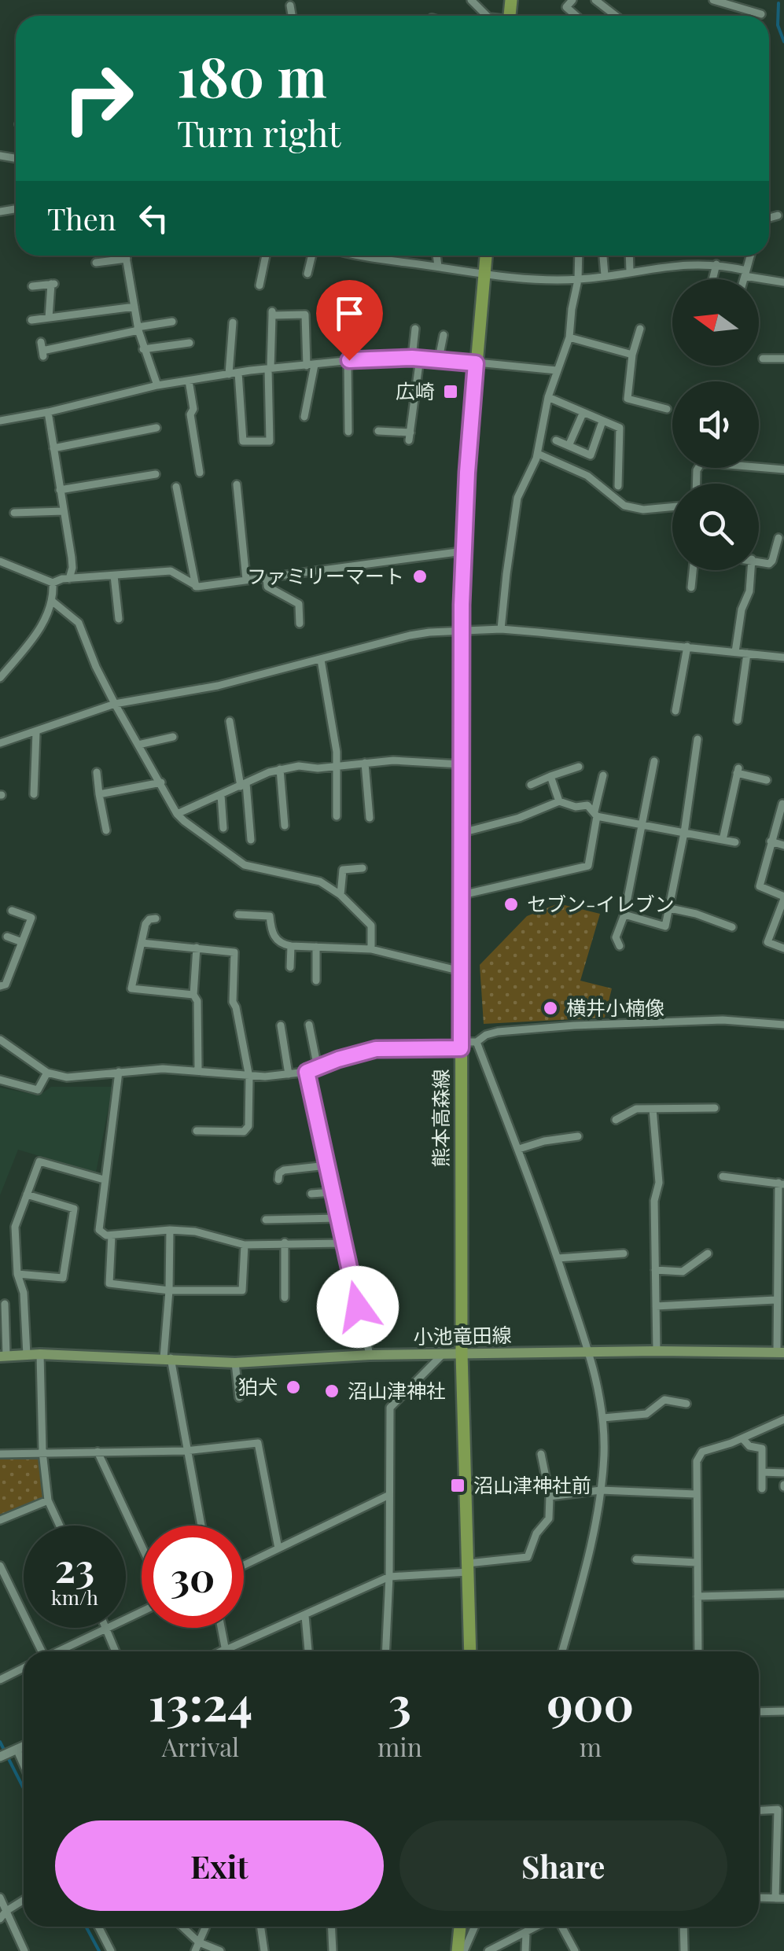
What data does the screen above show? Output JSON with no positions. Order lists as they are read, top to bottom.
{
  "streets": {
    "main road": ["熊本高森線", "小池竜田線"]
  },
  "crossings": [
    ["熊本高森線", "小池竜田線"]
  ],
  "places": {
    "transit": ["広崎", "沼山津神社前"],
    "other": [
      "ファミリーマート",
      "セブン-イレブン",
      "横井小楠像",
      "狛犬",
      "沼山津神社"
    ]
  },
  "north": "left",
  "page": {
    "turn": ["180 m", "Turn right"],
    "then": "Then",
    "speed": "23 km/h",
    "limit": "30",
    "eta": [
      "13:24",
      "Arrival",
      "3",
      "min",
      "900",
      "m"
    ],
    "buttons": ["Exit", "Share"]
  }
}
